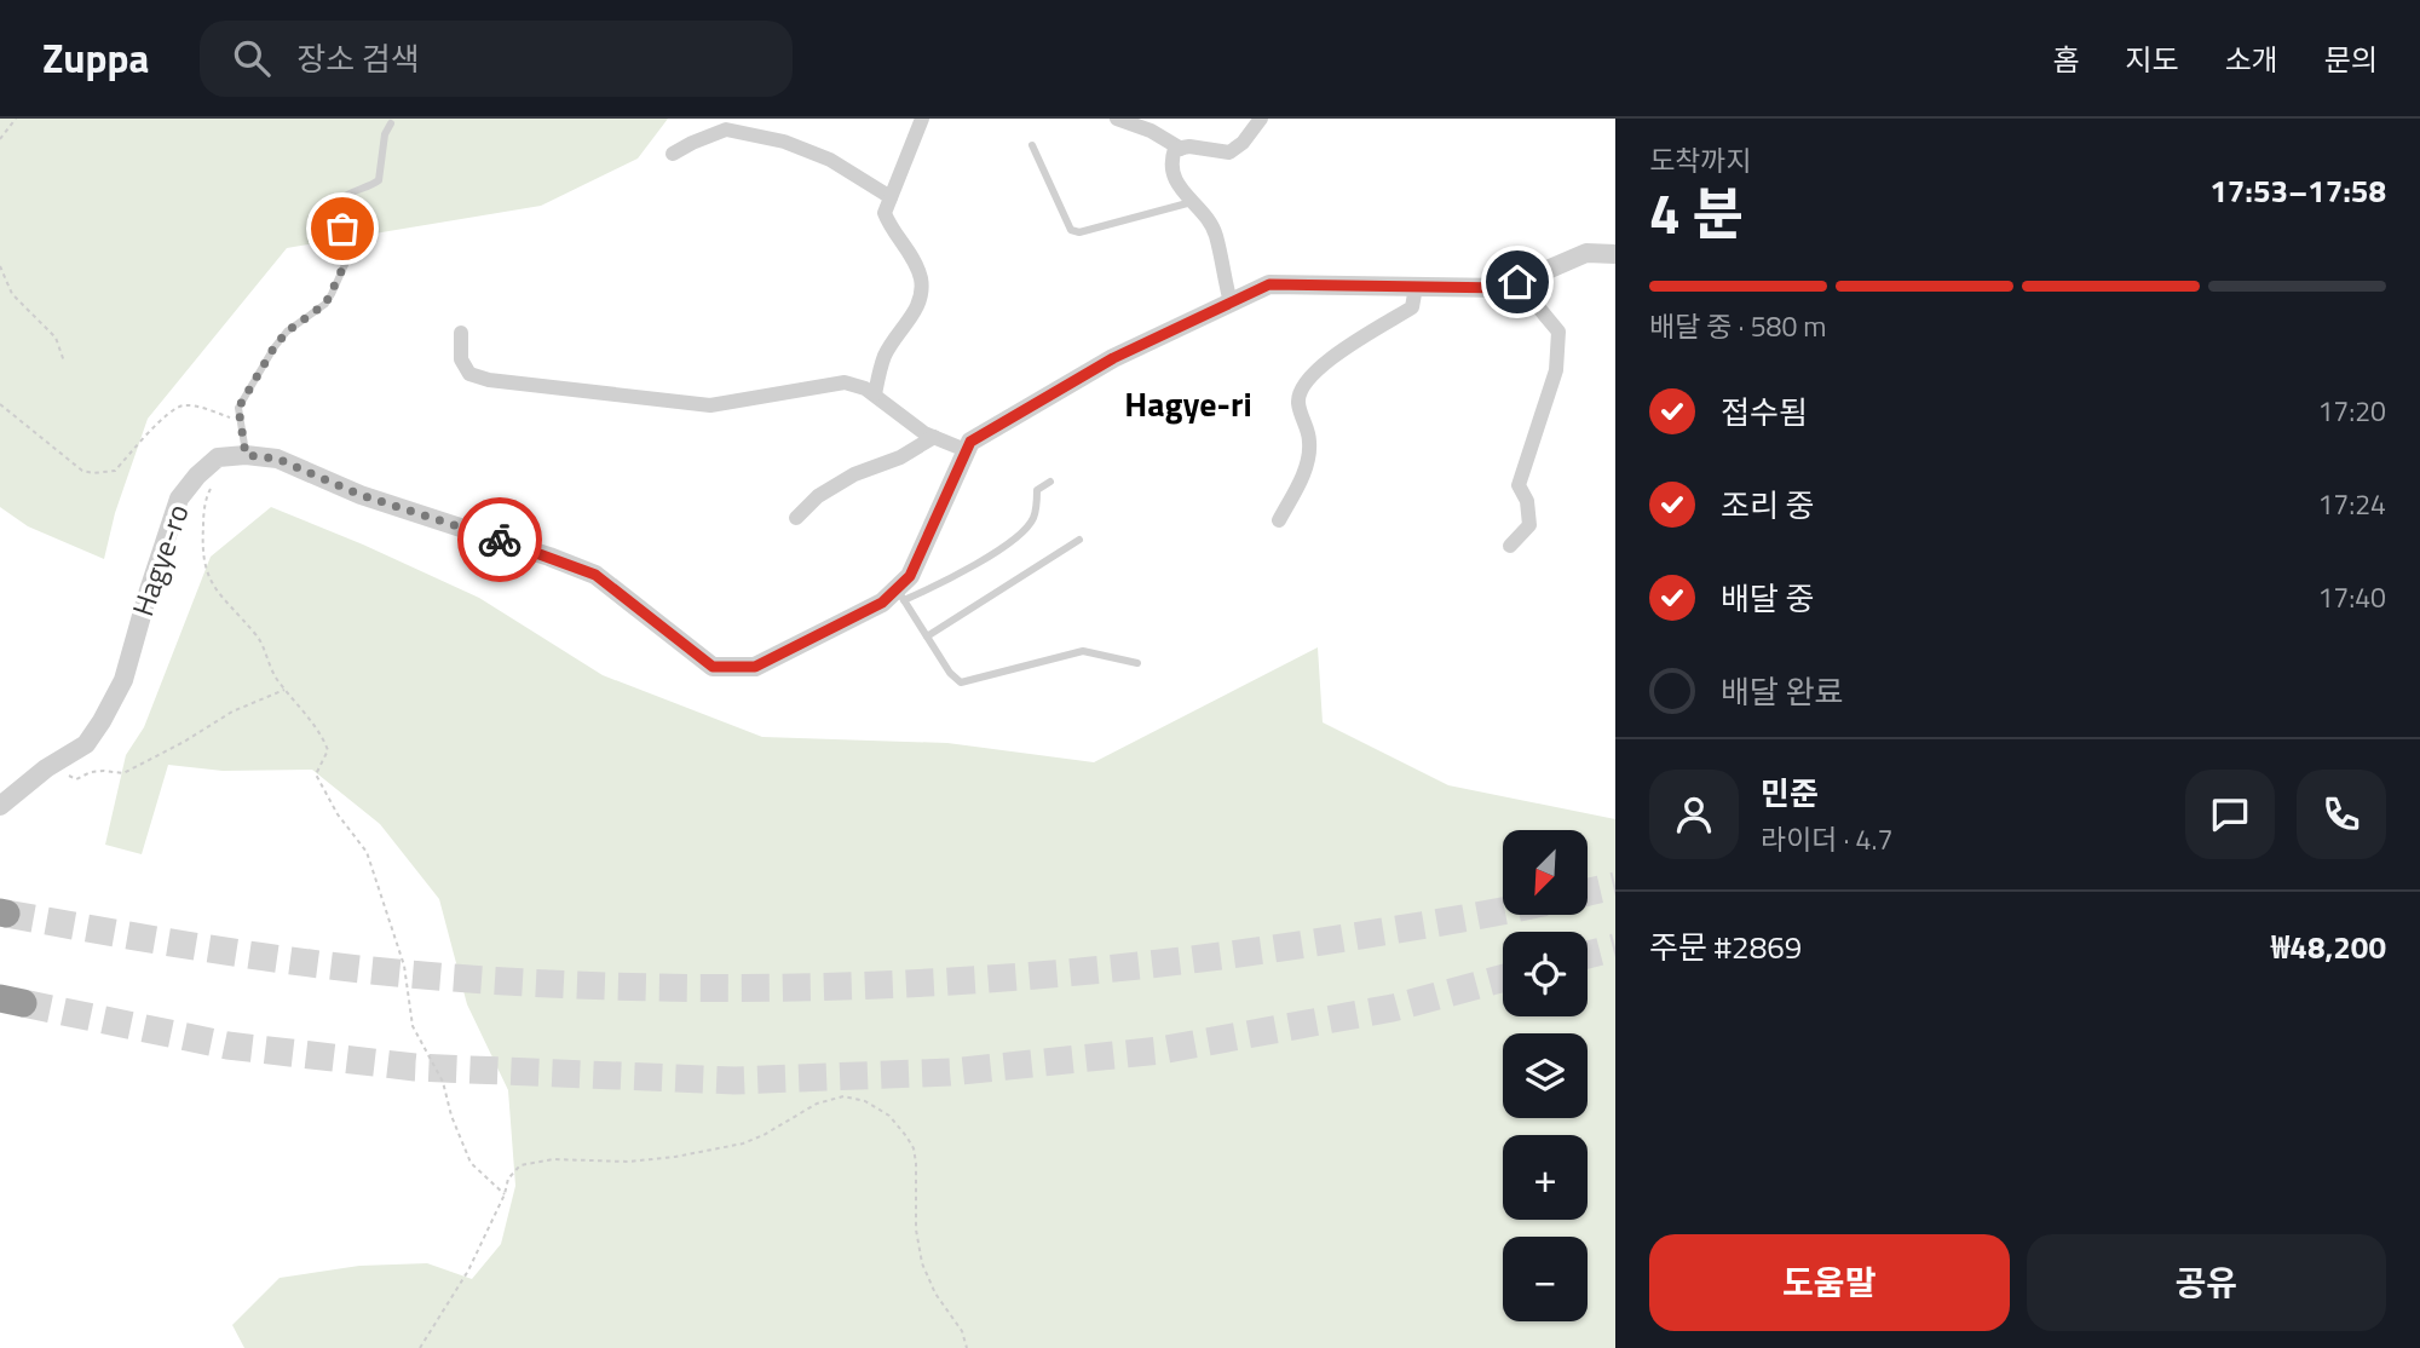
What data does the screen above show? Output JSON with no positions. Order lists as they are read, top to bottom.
{
  "streets": {
    "street": ["Hagye-ro"]
  },
  "districts": ["Hagye-ri"],
  "north": "bottom left",
  "page": {
    "header": "Zuppa",
    "search": "장소 검색",
    "nav": [
      "홈",
      "지도",
      "소개",
      "문의"
    ],
    "heading": ["4 분", "도착까지", "17:53–17:58"],
    "panel": [
      "민준",
      "라이더 · 4.7",
      "주문 #2869",
      "₩48,200"
    ],
    "bar": "배달 중 · 580 m",
    "list": [
      ["접수됨", "17:20"],
      ["조리 중", "17:24"],
      ["배달 중", "17:40"],
      "배달 완료"
    ],
    "map_buttons": ["+", "−"],
    "buttons": ["도움말", "공유"]
  }
}
